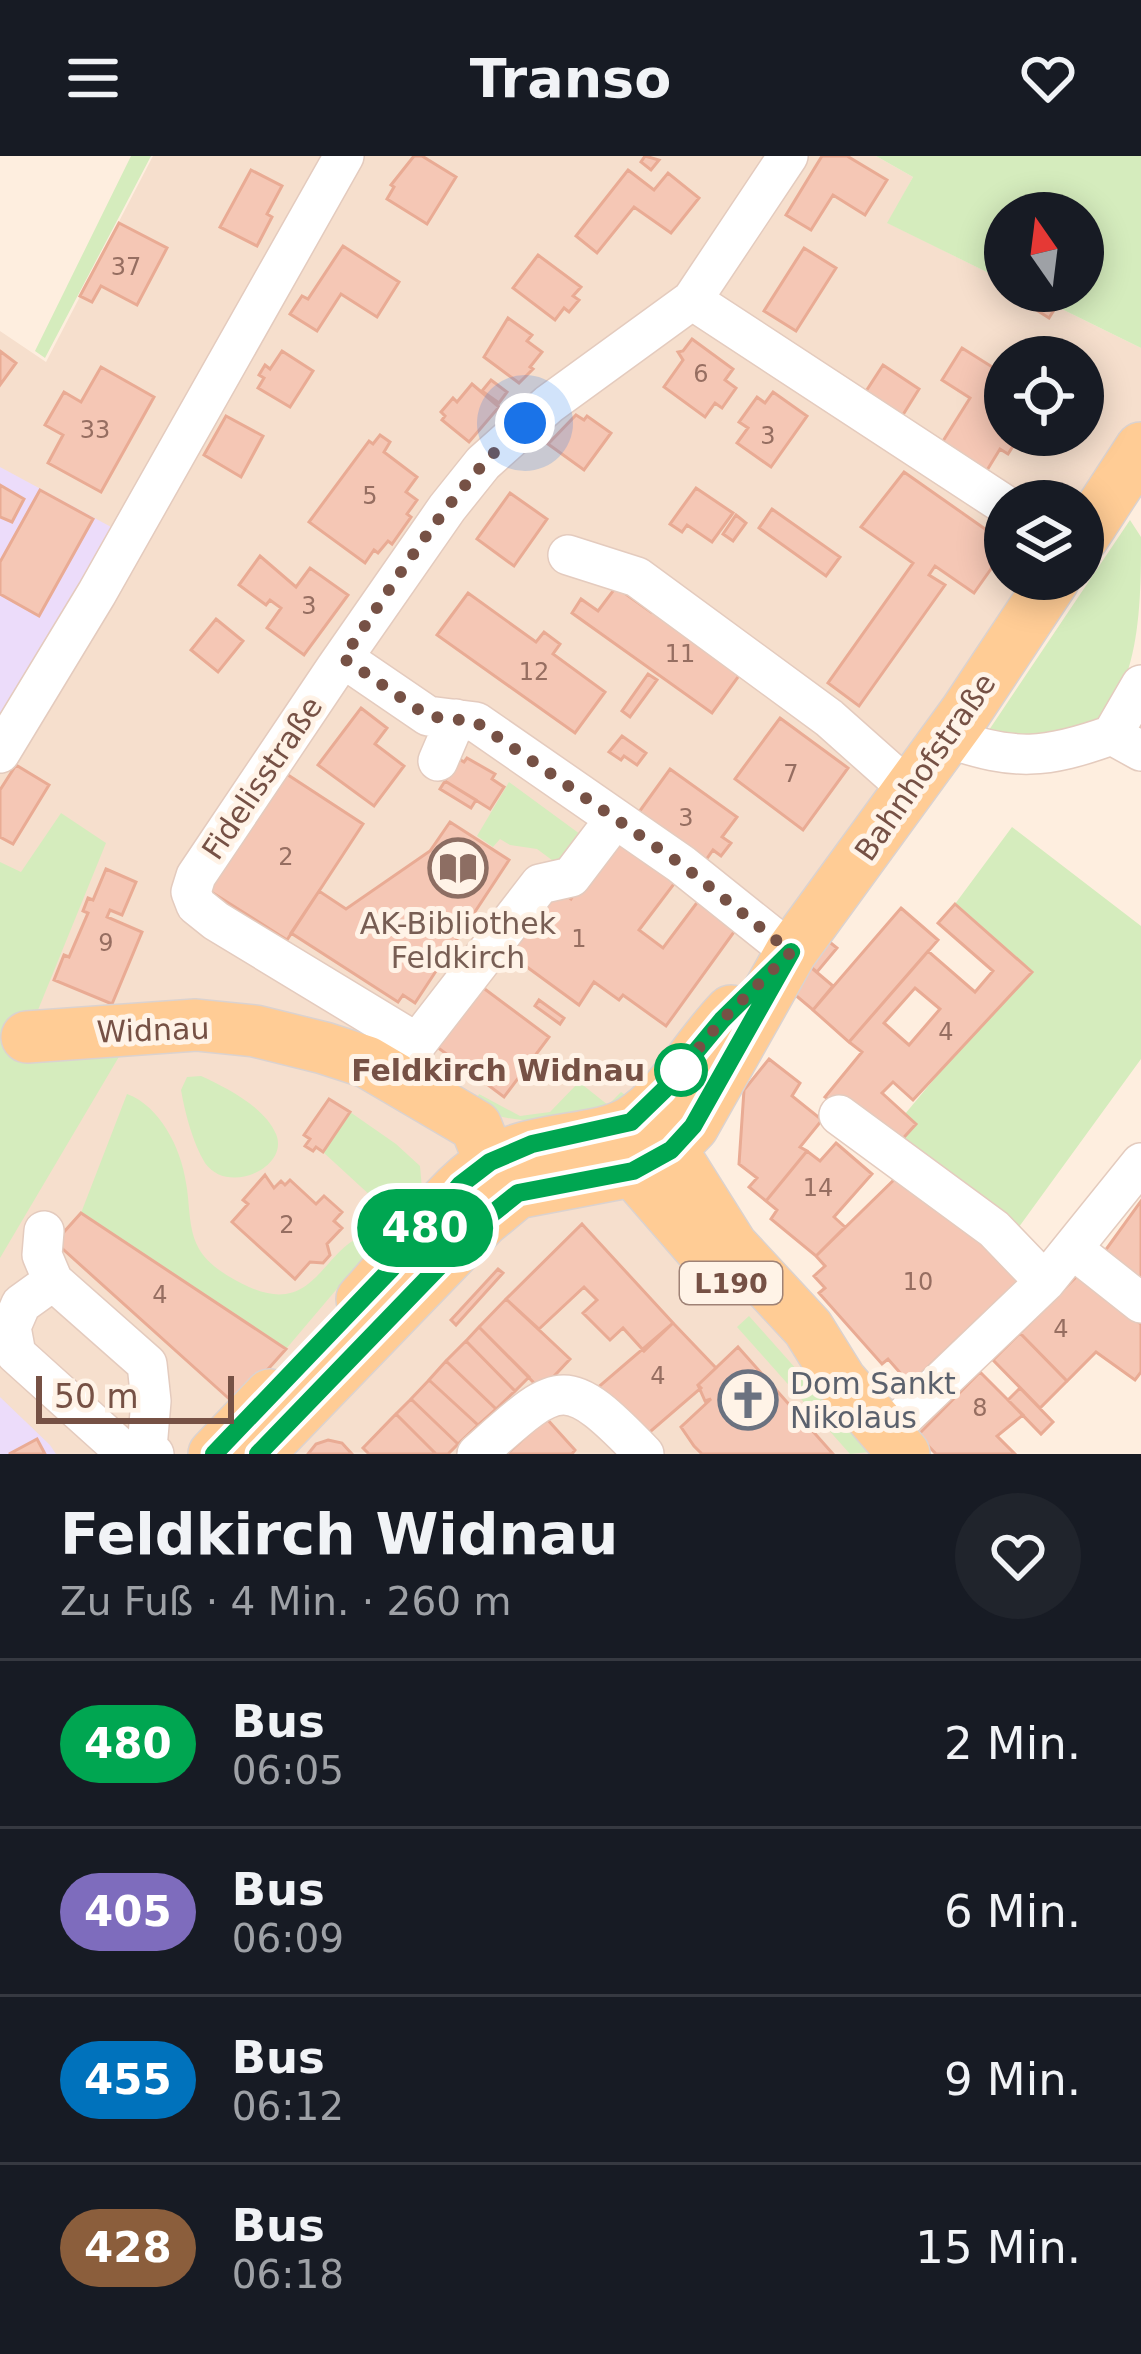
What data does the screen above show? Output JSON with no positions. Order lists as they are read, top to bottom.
{
  "streets": {
    "main road": ["Bahnhofstraße", "Widnau", "L190"],
    "street": ["Fidelisstraße"]
  },
  "crossings": [
    ["Bahnhofstraße", "L190"]
  ],
  "places": {
    "library": ["AK-Bibliothek Feldkirch"],
    "other": ["Feldkirch Widnau"],
    "church": ["Dom Sankt Nikolaus"]
  },
  "lines": ["bus line 480"],
  "house_numbers": [
    "37",
    "6",
    "33",
    "3",
    "5",
    "3",
    "11",
    "12",
    "7",
    "3",
    "2",
    "1",
    "9",
    "4",
    "14",
    "2",
    "10",
    "4",
    "4",
    "4",
    "8"
  ],
  "scale_bar": "50 m",
  "north": "top",
  "page": {
    "header": "Transo",
    "on_map": "480",
    "scale": "50 m",
    "heading": ["Feldkirch Widnau", "Zu Fuß · 4 Min. · 260 m"],
    "list": [
      {
        "mark": "480",
        "name": "Bus",
        "note": "06:05",
        "value": "2 Min."
      },
      {
        "mark": "405",
        "name": "Bus",
        "note": "06:09",
        "value": "6 Min."
      },
      {
        "mark": "455",
        "name": "Bus",
        "note": "06:12",
        "value": "9 Min."
      },
      {
        "mark": "428",
        "name": "Bus",
        "note": "06:18",
        "value": "15 Min."
      }
    ]
  }
}
